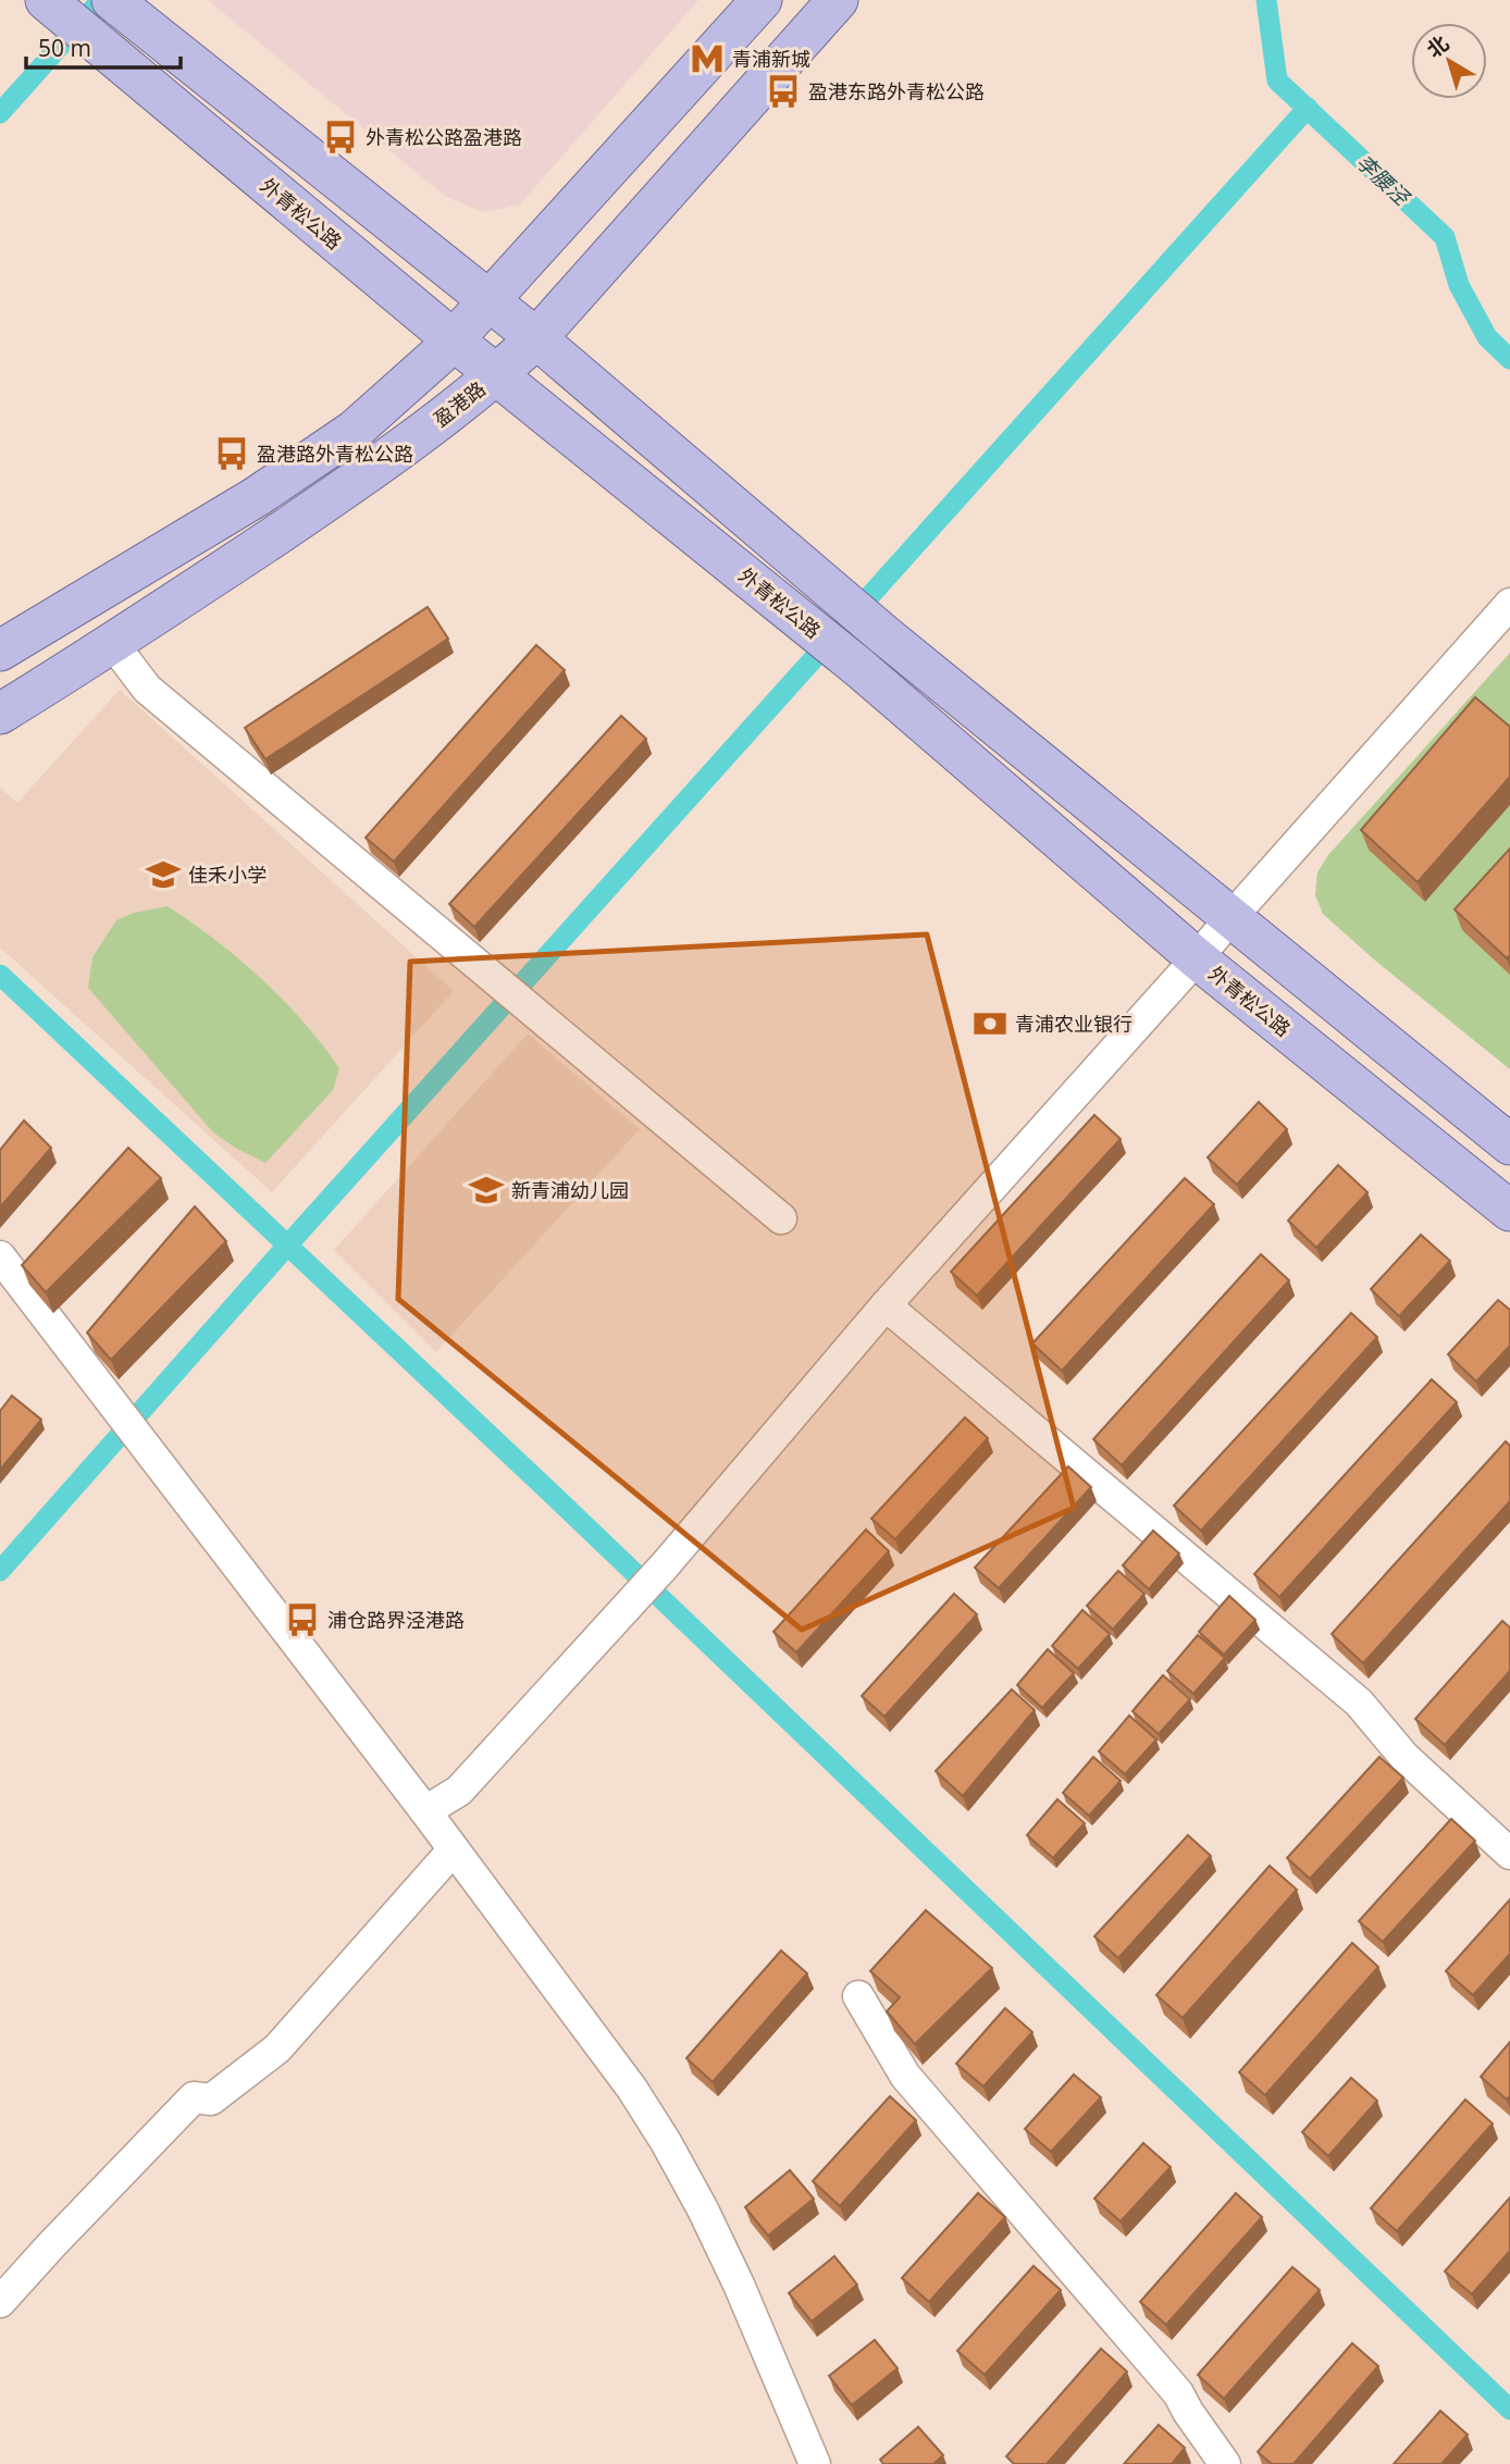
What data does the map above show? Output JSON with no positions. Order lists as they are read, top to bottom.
{
  "streets": {
    "main road": ["外青松公路", "盈港路"]
  },
  "crossings": [
    ["外青松公路", "盈港路"]
  ],
  "water": ["李腰泾"],
  "places": {
    "metro station": ["青浦新城"],
    "bus stop": [
      "盈港东路外青松公路",
      "外青松公路盈港路",
      "盈港路外青松公路",
      "浦仓路界泾港路"
    ],
    "school or university": ["佳禾小学", "新青浦幼儿园"],
    "bank": ["青浦农业银行"]
  },
  "scale_bar": "50 m",
  "north": "top left"
}
